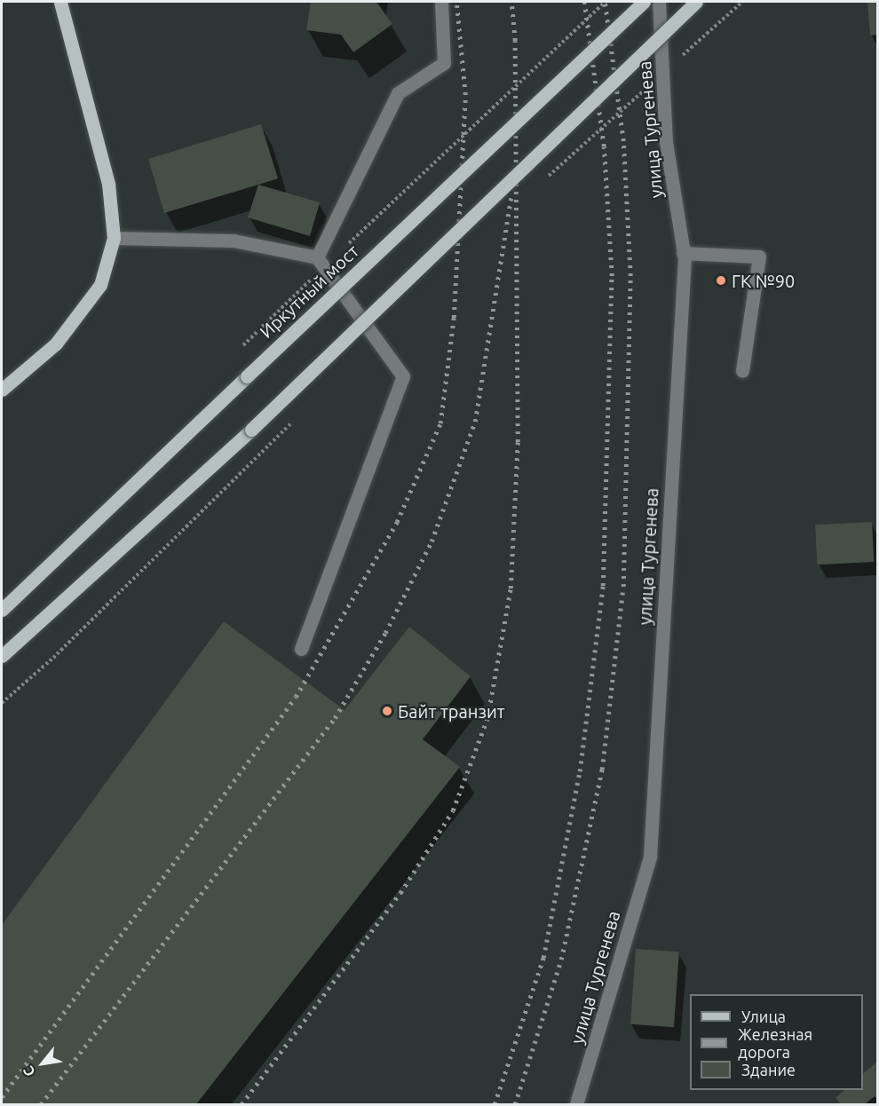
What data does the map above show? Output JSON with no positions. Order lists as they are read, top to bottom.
{
  "streets": {
    "main road": ["Иркутный мост"],
    "street": ["улица Тургенева"]
  },
  "places": ["ГК №90", "Байт транзит"],
  "legend": ["Улица", "Железная дорога", "Здание"],
  "north": "bottom left"
}
